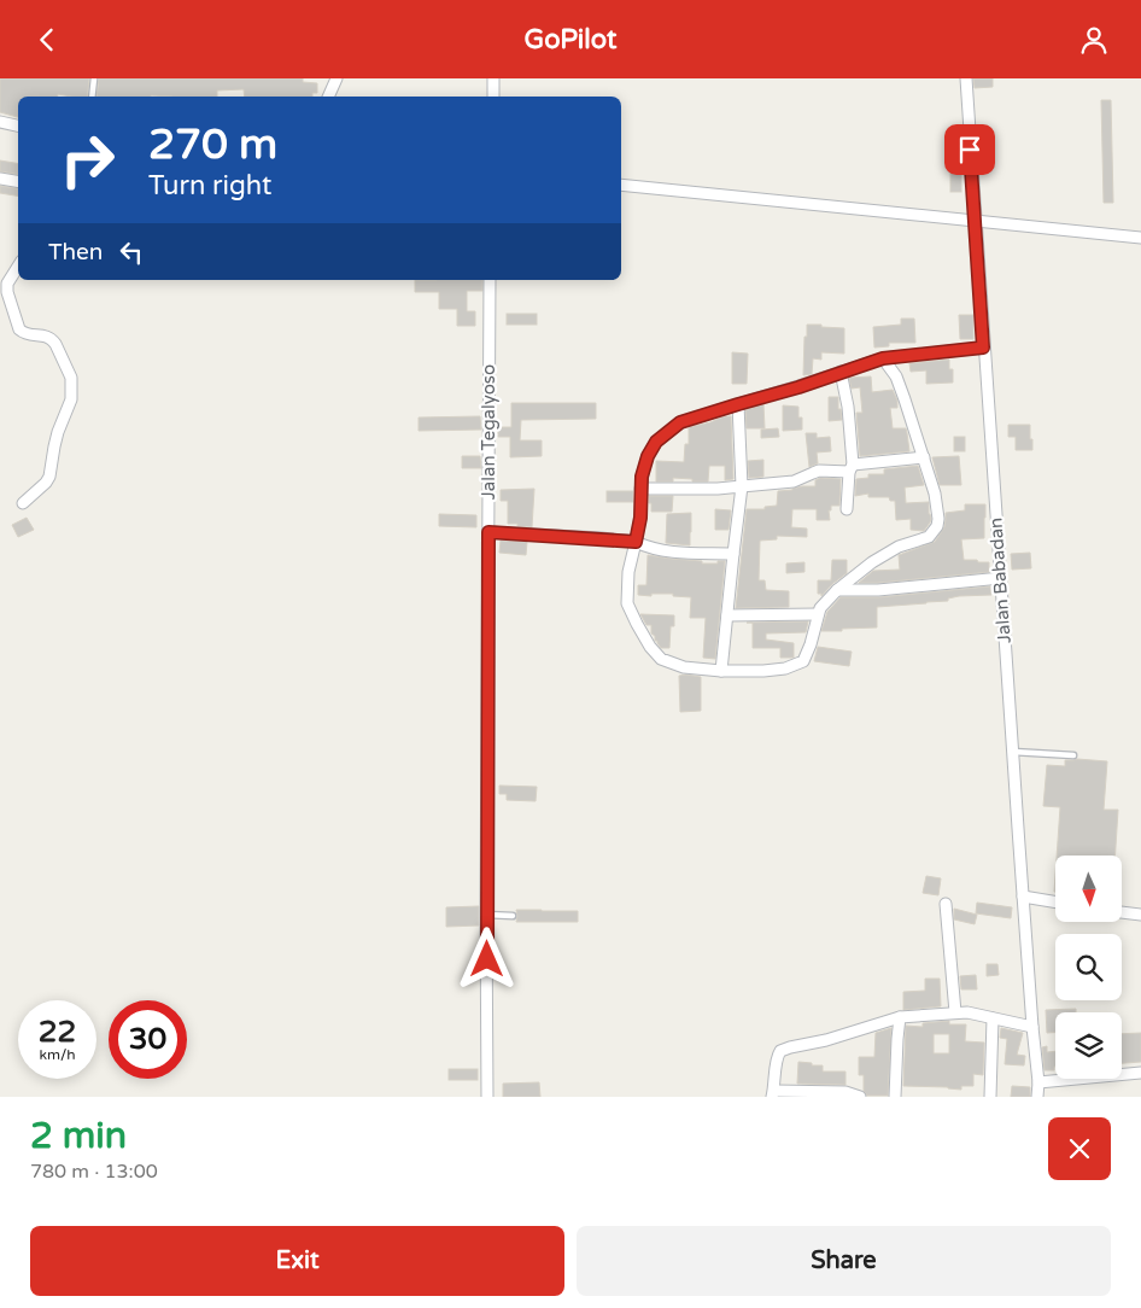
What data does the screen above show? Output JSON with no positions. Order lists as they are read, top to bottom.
{
  "streets": {
    "street": ["Jalan Tegalyoso", "Jalan Babadan"]
  },
  "north": "bottom",
  "page": {
    "header": "GoPilot",
    "turn": ["270 m", "Turn right"],
    "then": "Then",
    "speed": "22 km/h",
    "limit": "30",
    "heading": ["2 min", "780 m · 13:00"],
    "buttons": ["Exit", "Share"]
  }
}
